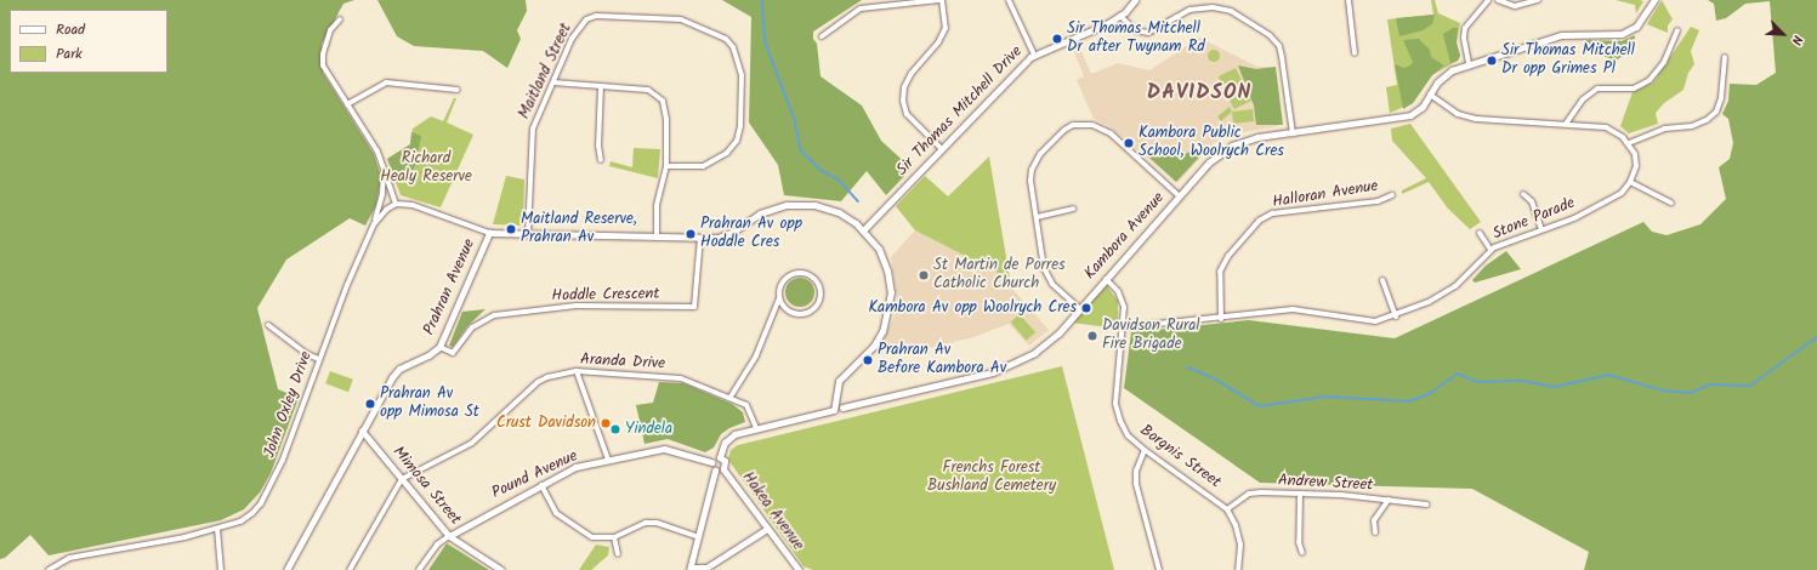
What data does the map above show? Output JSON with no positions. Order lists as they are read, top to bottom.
{
  "streets": {
    "street": [
      "Maitland Street",
      "Sir Thomas Mitchell Drive",
      "Halloran Avenue",
      "Stone Parade",
      "Kambora Avenue",
      "Prahran Avenue",
      "Hoddle Crescent",
      "Aranda Drive",
      "John Oxley Drive",
      "Borgnis Street",
      "Pound Avenue",
      "Andrew Street",
      "Mimosa Street",
      "Hakea Avenue"
    ]
  },
  "crossings": [
    ["Maitland Street", "Prahran Avenue"],
    ["Sir Thomas Mitchell Drive", "Prahran Avenue"],
    ["Halloran Avenue", "Stone Parade"],
    ["Stone Parade", "Borgnis Street"],
    ["Kambora Avenue", "Prahran Avenue"],
    ["Kambora Avenue", "Borgnis Street"],
    ["Prahran Avenue", "Hoddle Crescent"],
    ["Prahran Avenue", "Mimosa Street"],
    ["Aranda Drive", "Mimosa Street"],
    ["Borgnis Street", "Andrew Street"],
    ["Pound Avenue", "Mimosa Street"]
  ],
  "districts": ["DAVIDSON"],
  "parks": ["Richard Healy Reserve", "Frenchs Forest Bushland Cemetery"],
  "places": [
    "Sir Thomas Mitchell Dr after Twynam Rd",
    "Sir Thomas Mitchell Dr opp Grimes Pl",
    "Kambora Public School, Woolrych Cres",
    "Maitland Reserve, Prahran Av",
    "Prahran Av opp Hoddle Cres",
    "St Martin de Porres Catholic Church",
    "Kambora Av opp Woolrych Cres",
    "Davidson Rural Fire Brigade",
    "Prahran Av Before Kambora Av",
    "Prahran Av opp Mimosa St",
    "Crust Davidson",
    "Yindela"
  ],
  "legend": ["Road", "Park"],
  "north": "bottom right"
}
